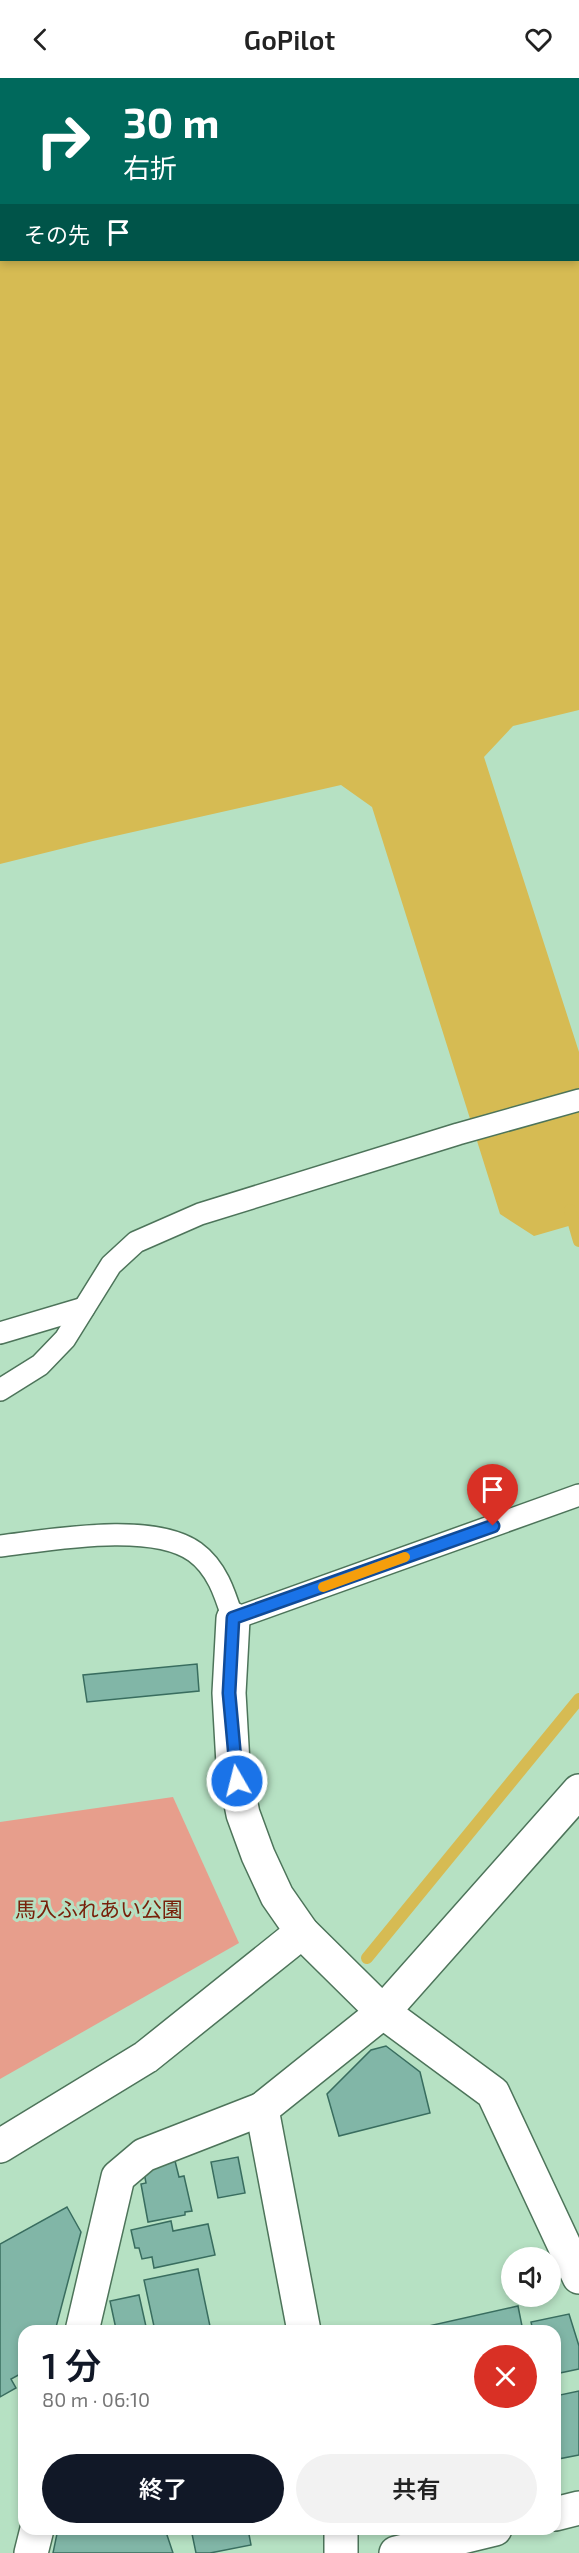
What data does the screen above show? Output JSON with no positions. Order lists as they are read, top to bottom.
{
  "parks": ["馬入ふれあい公園"],
  "page": {
    "header": "GoPilot",
    "turn": ["30 m", "右折"],
    "then": "その先",
    "heading": ["1 分", "80 m · 06:10"],
    "buttons": ["終了", "共有"]
  }
}
